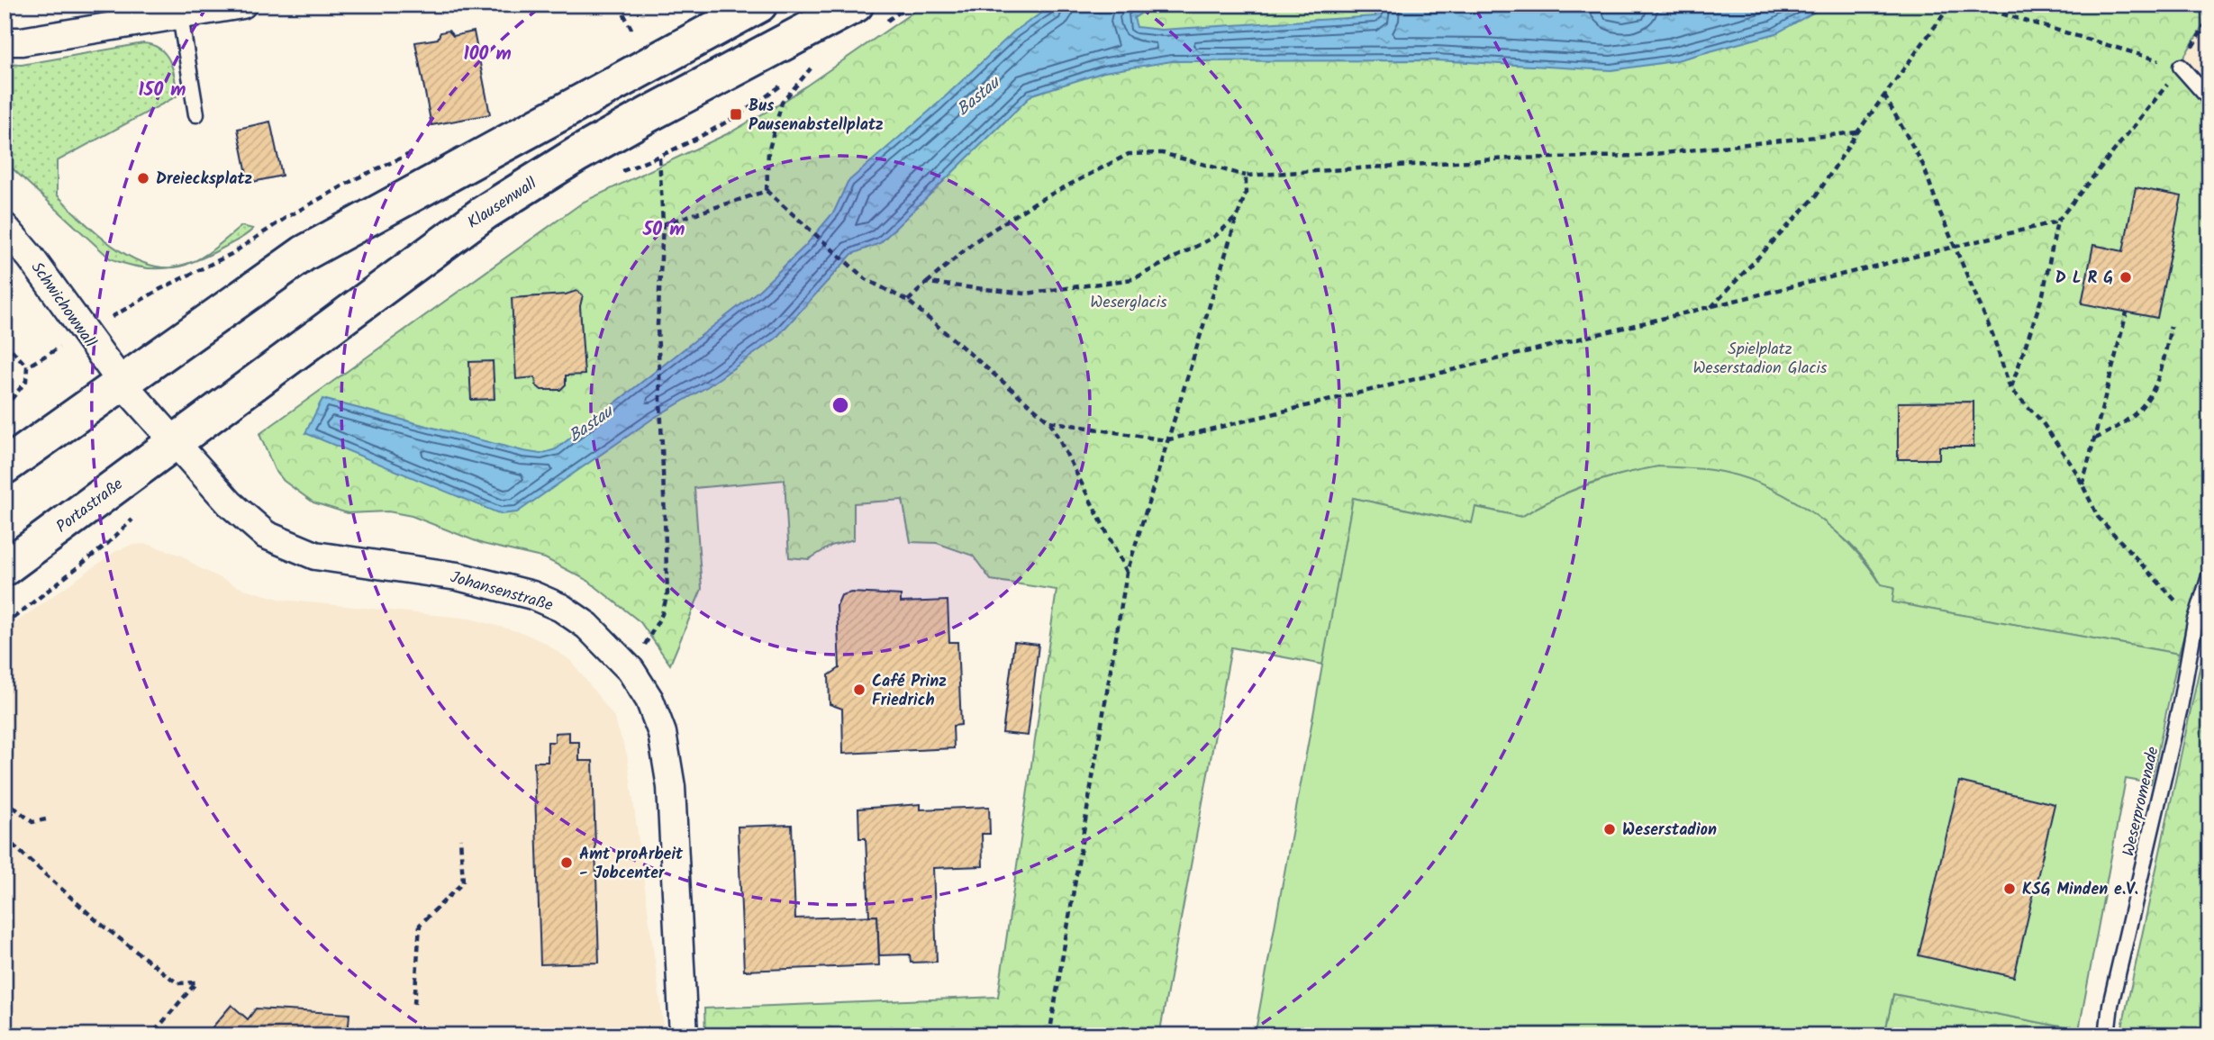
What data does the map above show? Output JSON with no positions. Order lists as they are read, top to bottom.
{
  "streets": {
    "main road": ["Klausenwall", "Portastraße"],
    "street": ["Schwichowwall", "Johansenstraße"],
    "lane": ["Weserpromenade"]
  },
  "crossings": [
    ["Klausenwall", "Portastraße"],
    ["Klausenwall", "Johansenstraße"],
    ["Schwichowwall", "Johansenstraße"],
    ["Portastraße", "Johansenstraße"]
  ],
  "water": ["Bastau"],
  "parks": ["Weserglacis", "Spielplatz Weserstadion Glacis"],
  "places": {
    "transit": ["Bus Pausenabstellplatz"],
    "other": [
      "Dreiecksplatz",
      "D L R G",
      "Café Prinz Friedrich",
      "Weserstadion",
      "Amt proArbeit - Jobcenter",
      "KSG Minden e.V."
    ]
  },
  "rings": ["100 m", "150 m", "50 m"]
}
